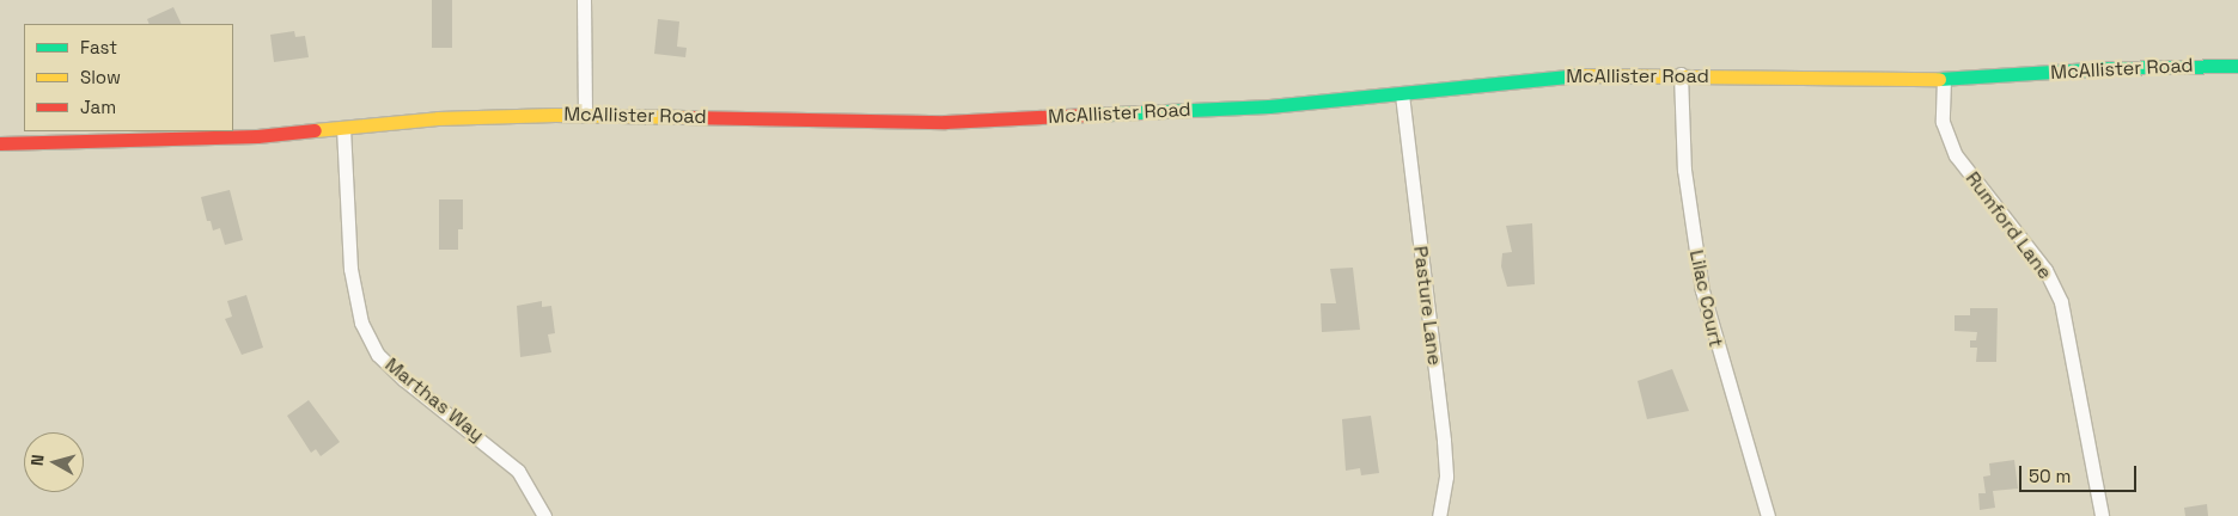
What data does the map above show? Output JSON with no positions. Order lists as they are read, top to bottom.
{
  "streets": {
    "street": [
      "McAllister Road",
      "Rumford Lane",
      "Lilac Court",
      "Pasture Lane",
      "Marthas Way"
    ]
  },
  "crossings": [
    ["McAllister Road", "Rumford Lane"],
    ["McAllister Road", "Lilac Court"],
    ["McAllister Road", "Pasture Lane"],
    ["McAllister Road", "Marthas Way"]
  ],
  "legend": ["Fast", "Slow", "Jam"],
  "scale_bar": "50 m",
  "north": "left"
}
